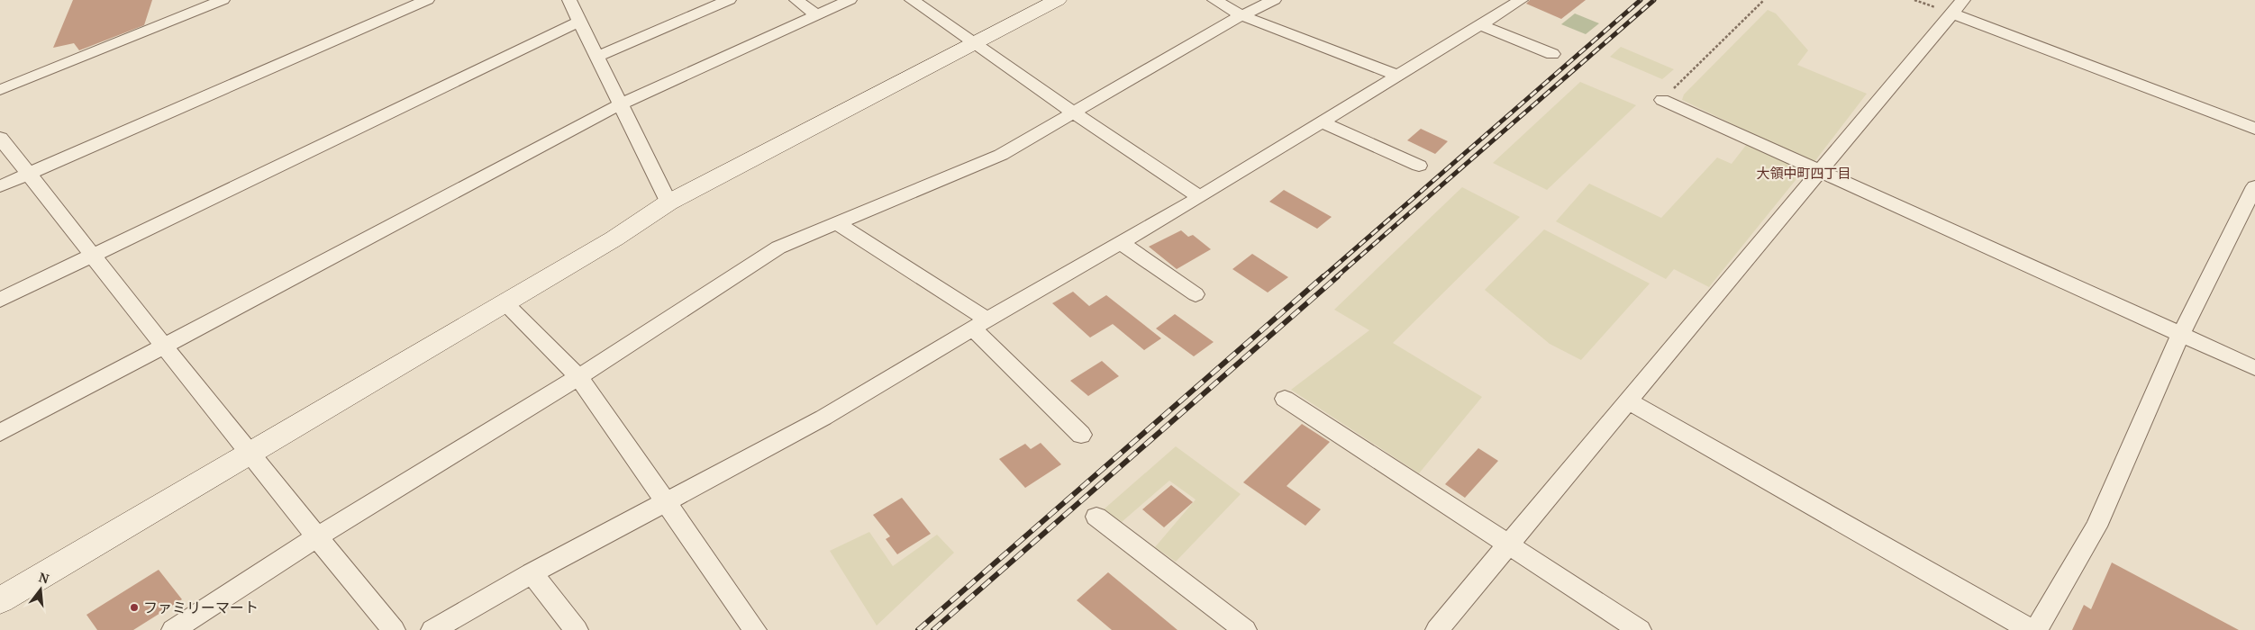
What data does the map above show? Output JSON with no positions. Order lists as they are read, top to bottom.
{
  "districts": ["大領中町四丁目"],
  "places": ["ファミリーマート"],
  "north": "top"
}
